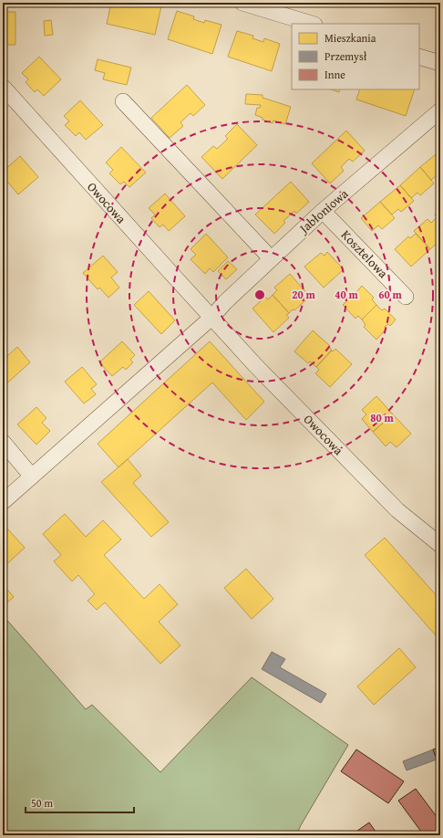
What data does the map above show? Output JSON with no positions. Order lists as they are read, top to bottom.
{
  "streets": {
    "street": ["Owocowa", "Jabłoniowa", "Kosztelowa"]
  },
  "crossings": [
    ["Owocowa", "Jabłoniowa"],
    ["Jabłoniowa", "Kosztelowa"]
  ],
  "legend": ["Mieszkania", "Przemysł", "Inne"],
  "scale_bar": "50 m",
  "rings": [
    "20 m",
    "40 m",
    "60 m",
    "80 m"
  ]
}
